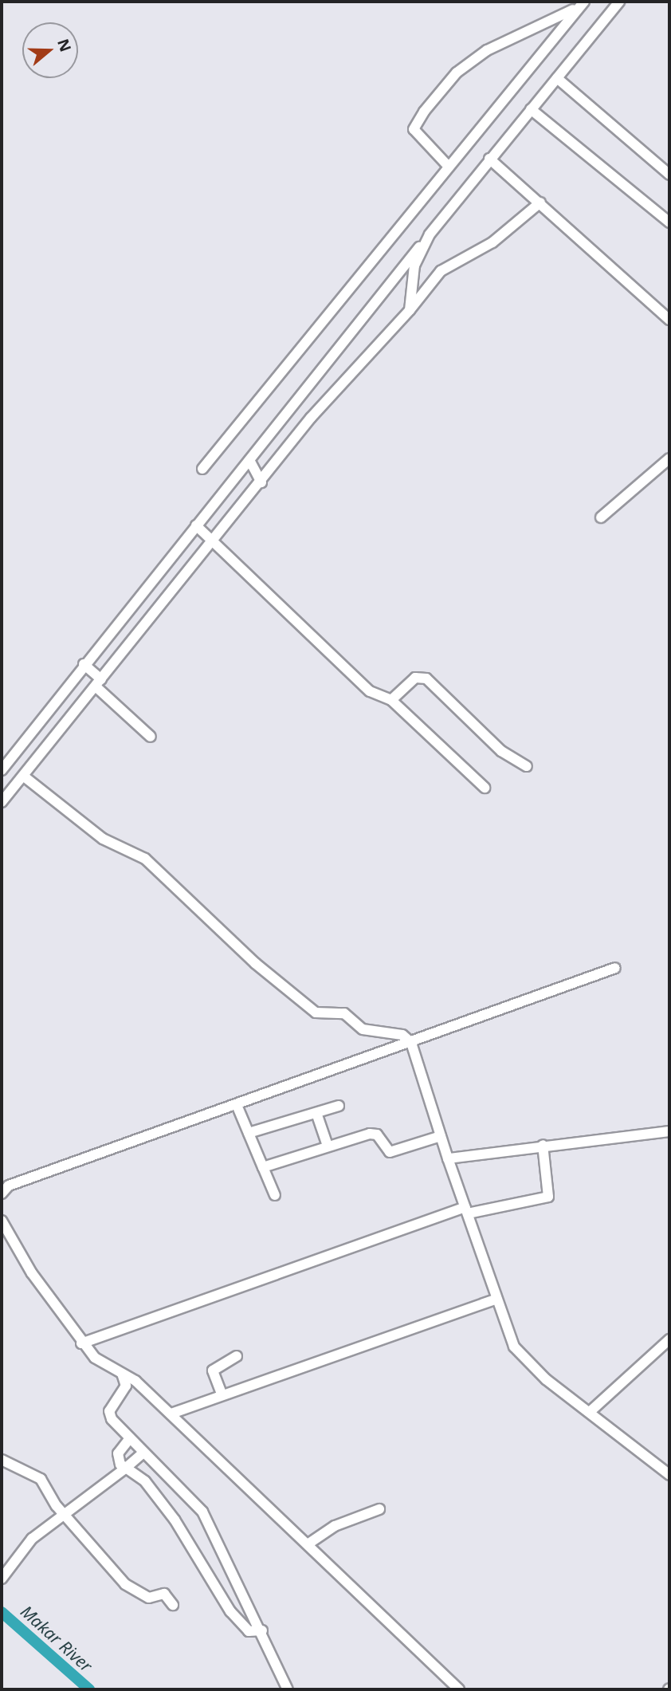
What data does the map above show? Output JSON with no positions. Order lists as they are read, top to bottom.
{
  "water": ["Makar River"],
  "north": "right"
}
